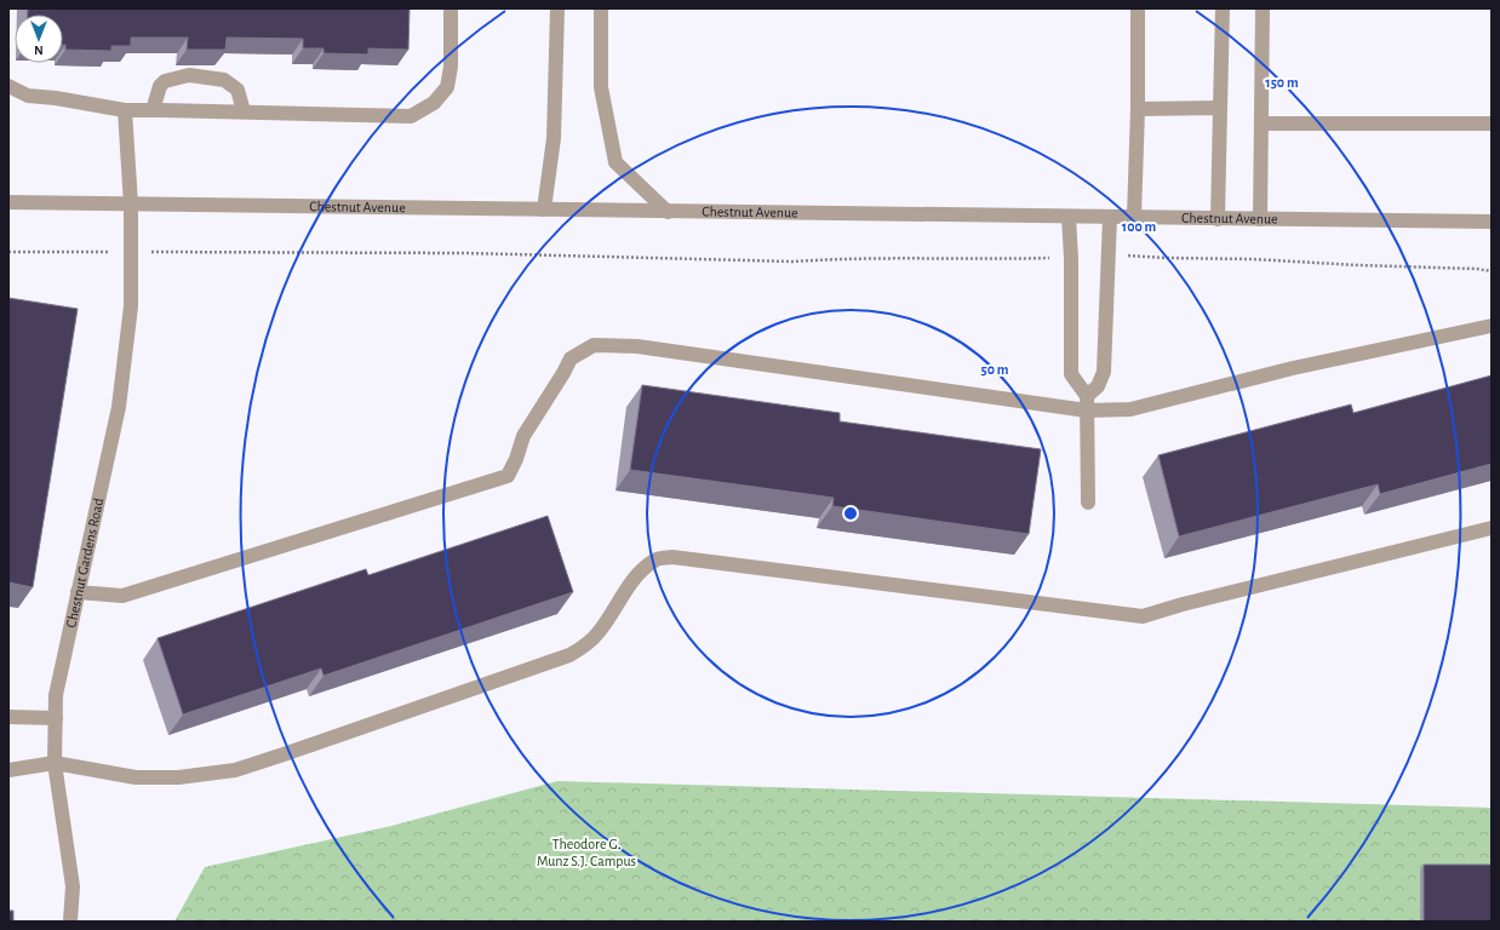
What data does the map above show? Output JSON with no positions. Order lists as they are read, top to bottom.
{
  "streets": {
    "street": ["Chestnut Avenue", "Chestnut Gardens Road"]
  },
  "crossings": [
    ["Chestnut Avenue", "Chestnut Gardens Road"]
  ],
  "parks": ["Theodore G. Munz S.J. Campus"],
  "north": "bottom",
  "rings": ["150 m", "100 m", "50 m"]
}
